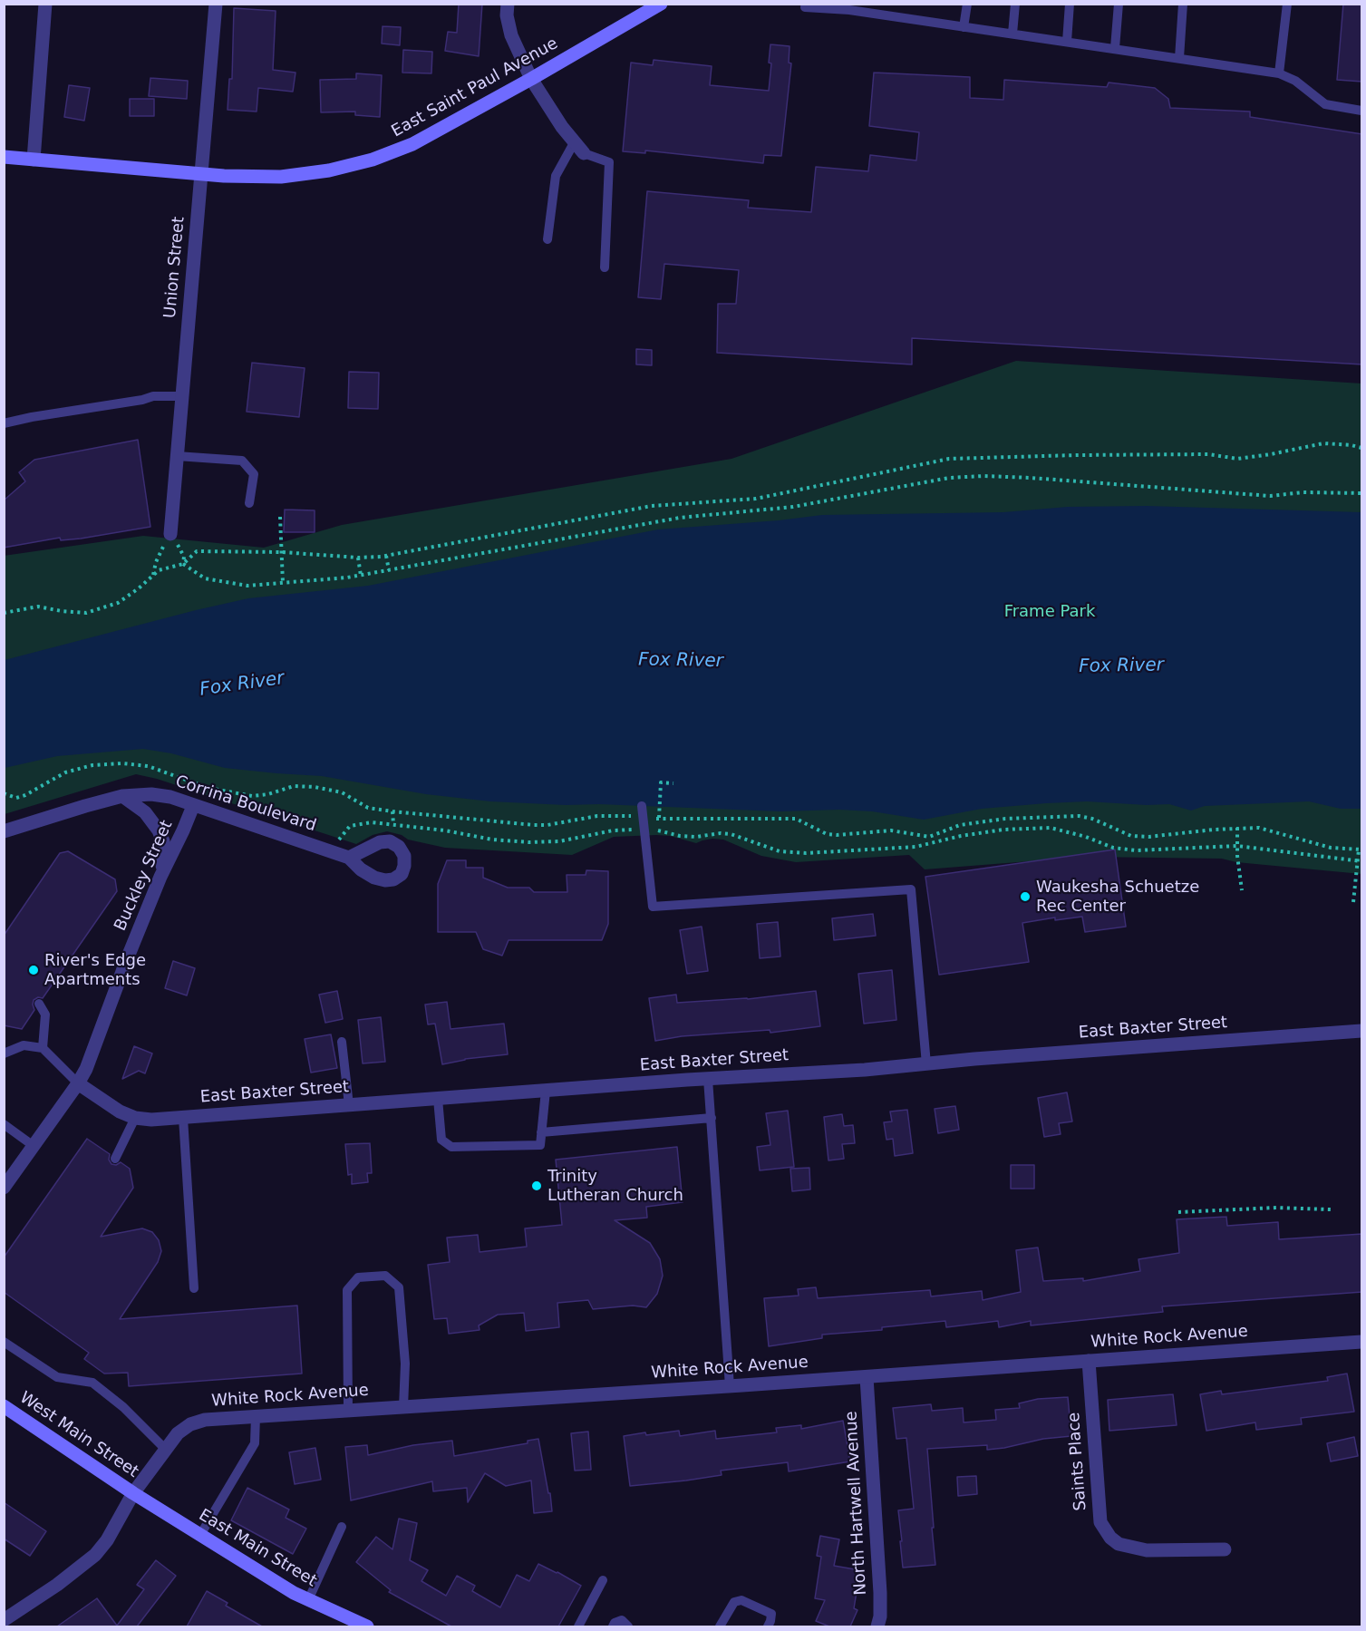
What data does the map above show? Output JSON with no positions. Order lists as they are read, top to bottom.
{
  "streets": {
    "main road": ["East Saint Paul Avenue", "West Main Street", "East Main Street"],
    "street": [
      "Union Street",
      "Corrina Boulevard",
      "Buckley Street",
      "East Baxter Street",
      "White Rock Avenue",
      "Saints Place",
      "North Hartwell Avenue"
    ]
  },
  "crossings": [
    ["East Saint Paul Avenue", "Union Street"],
    ["Corrina Boulevard", "Buckley Street"],
    ["Buckley Street", "East Baxter Street"],
    ["White Rock Avenue", "West Main Street"],
    ["White Rock Avenue", "Saints Place"],
    ["White Rock Avenue", "North Hartwell Avenue"],
    ["White Rock Avenue", "East Main Street"],
    ["West Main Street", "East Main Street"]
  ],
  "water": ["Fox River"],
  "parks": ["Frame Park"],
  "places": ["Waukesha Schuetze Rec Center", "River's Edge Apartments", "Trinity Lutheran Church"]
}
